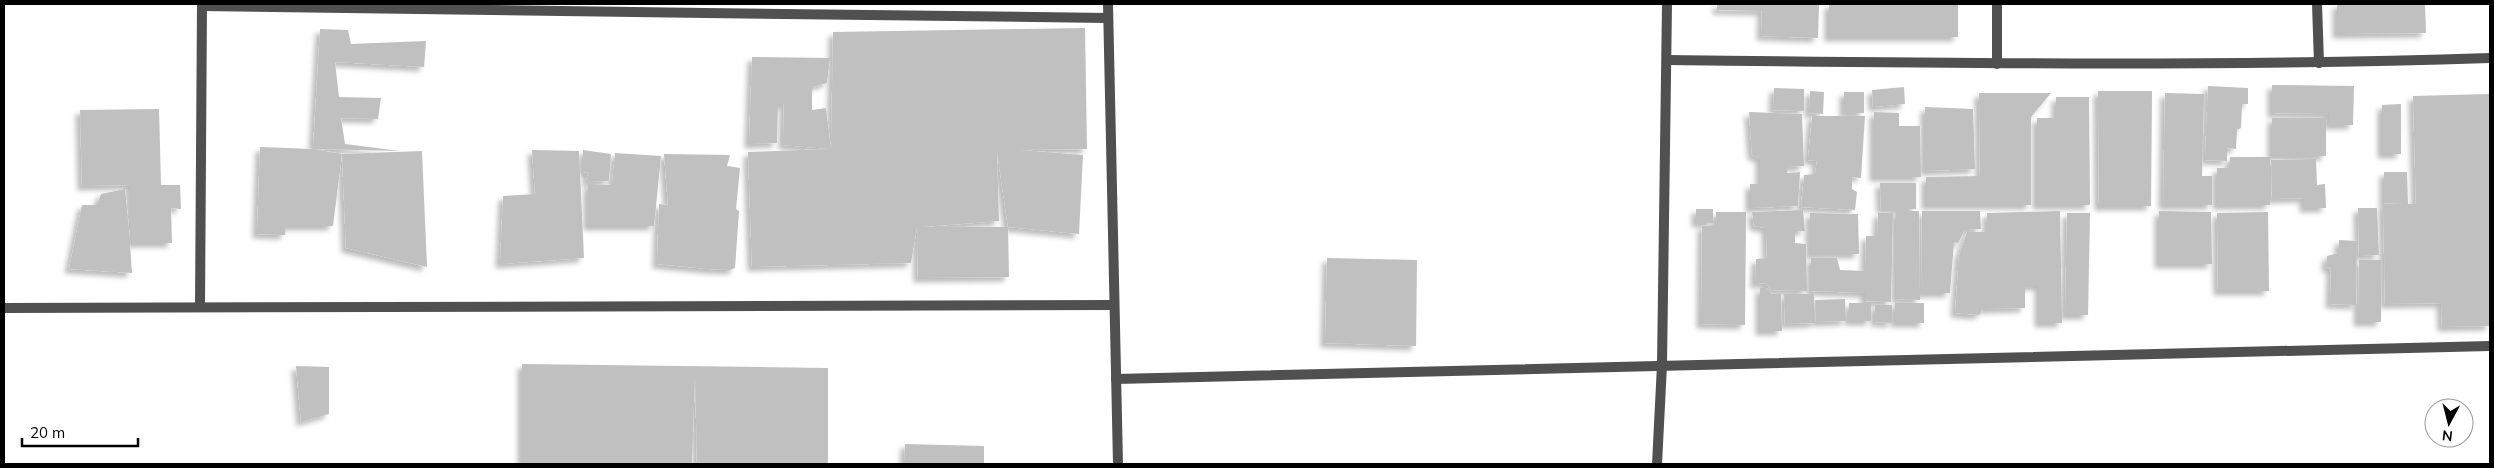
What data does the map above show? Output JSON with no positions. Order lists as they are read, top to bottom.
{
  "scale_bar": "20 m",
  "north": "bottom"
}
